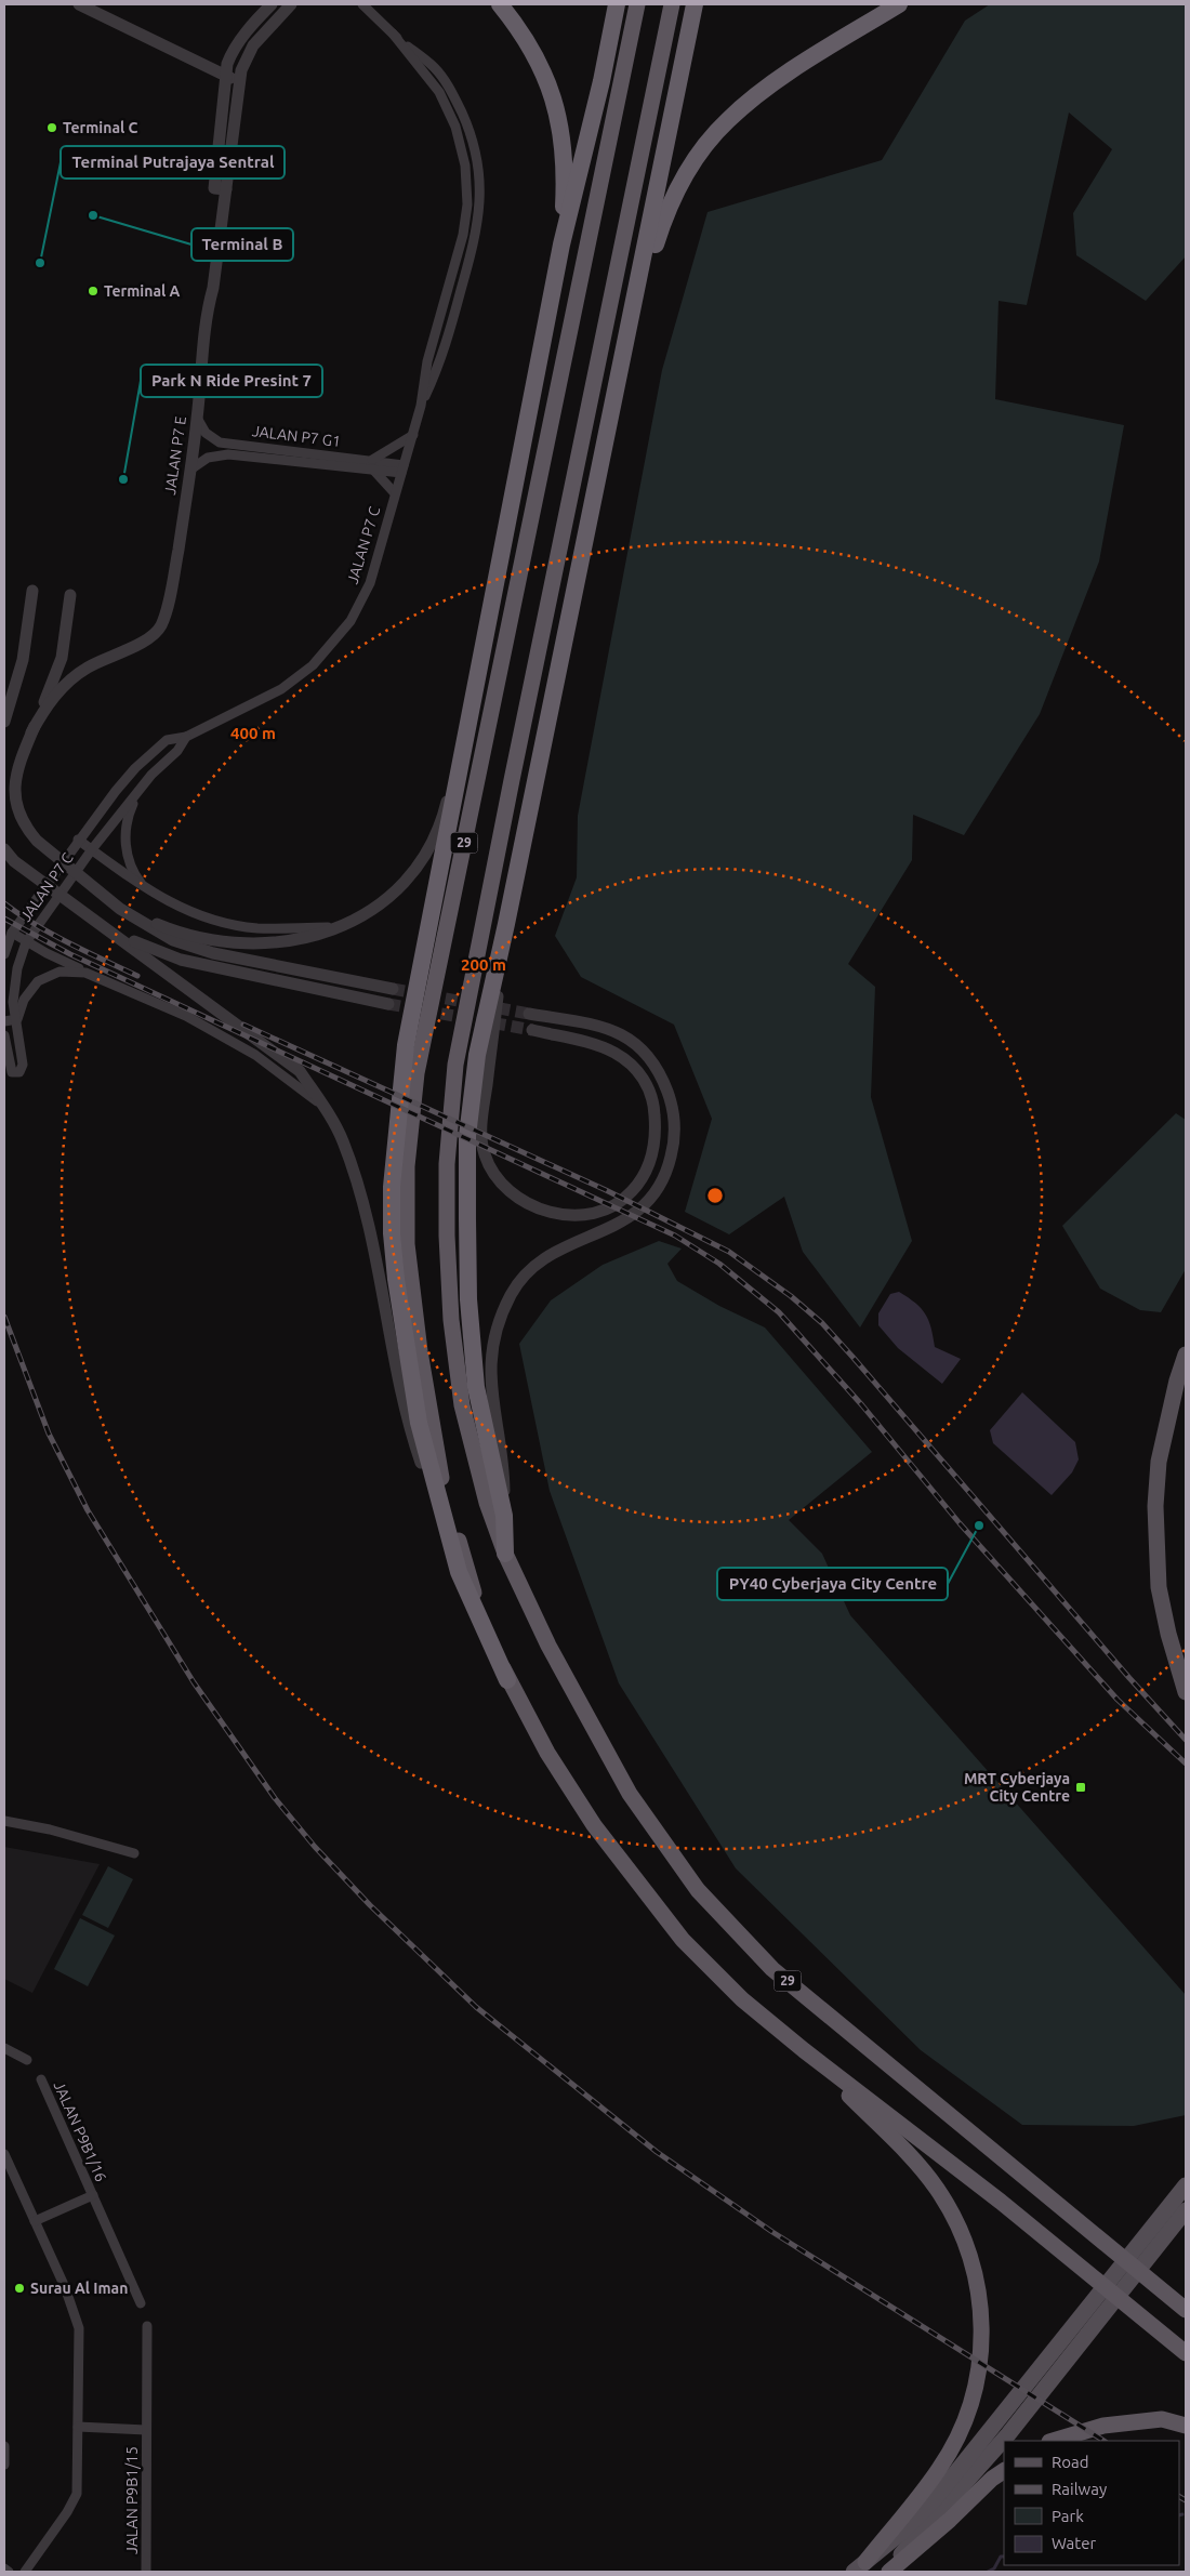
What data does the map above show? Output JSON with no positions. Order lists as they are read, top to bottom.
{
  "streets": {
    "highway": ["29"],
    "street": [
      "JALAN P7 G1",
      "JALAN P7 E",
      "JALAN P7 C",
      "JALAN P9B1/16",
      "JALAN P9B1/15"
    ]
  },
  "crossings": [
    ["JALAN P7 G1", "JALAN P7 E"],
    ["JALAN P7 G1", "JALAN P7 C"]
  ],
  "places": {
    "other": [
      "Terminal C",
      "Terminal B",
      "Terminal Putrajaya Sentral",
      "Terminal A",
      "Park N Ride Presint 7",
      "PY40 Cyberjaya City Centre",
      "Surau Al Iman"
    ],
    "transit": ["MRT Cyberjaya City Centre"]
  },
  "legend": [
    "Road",
    "Railway",
    "Park",
    "Water"
  ],
  "rings": ["400 m", "200 m"]
}
